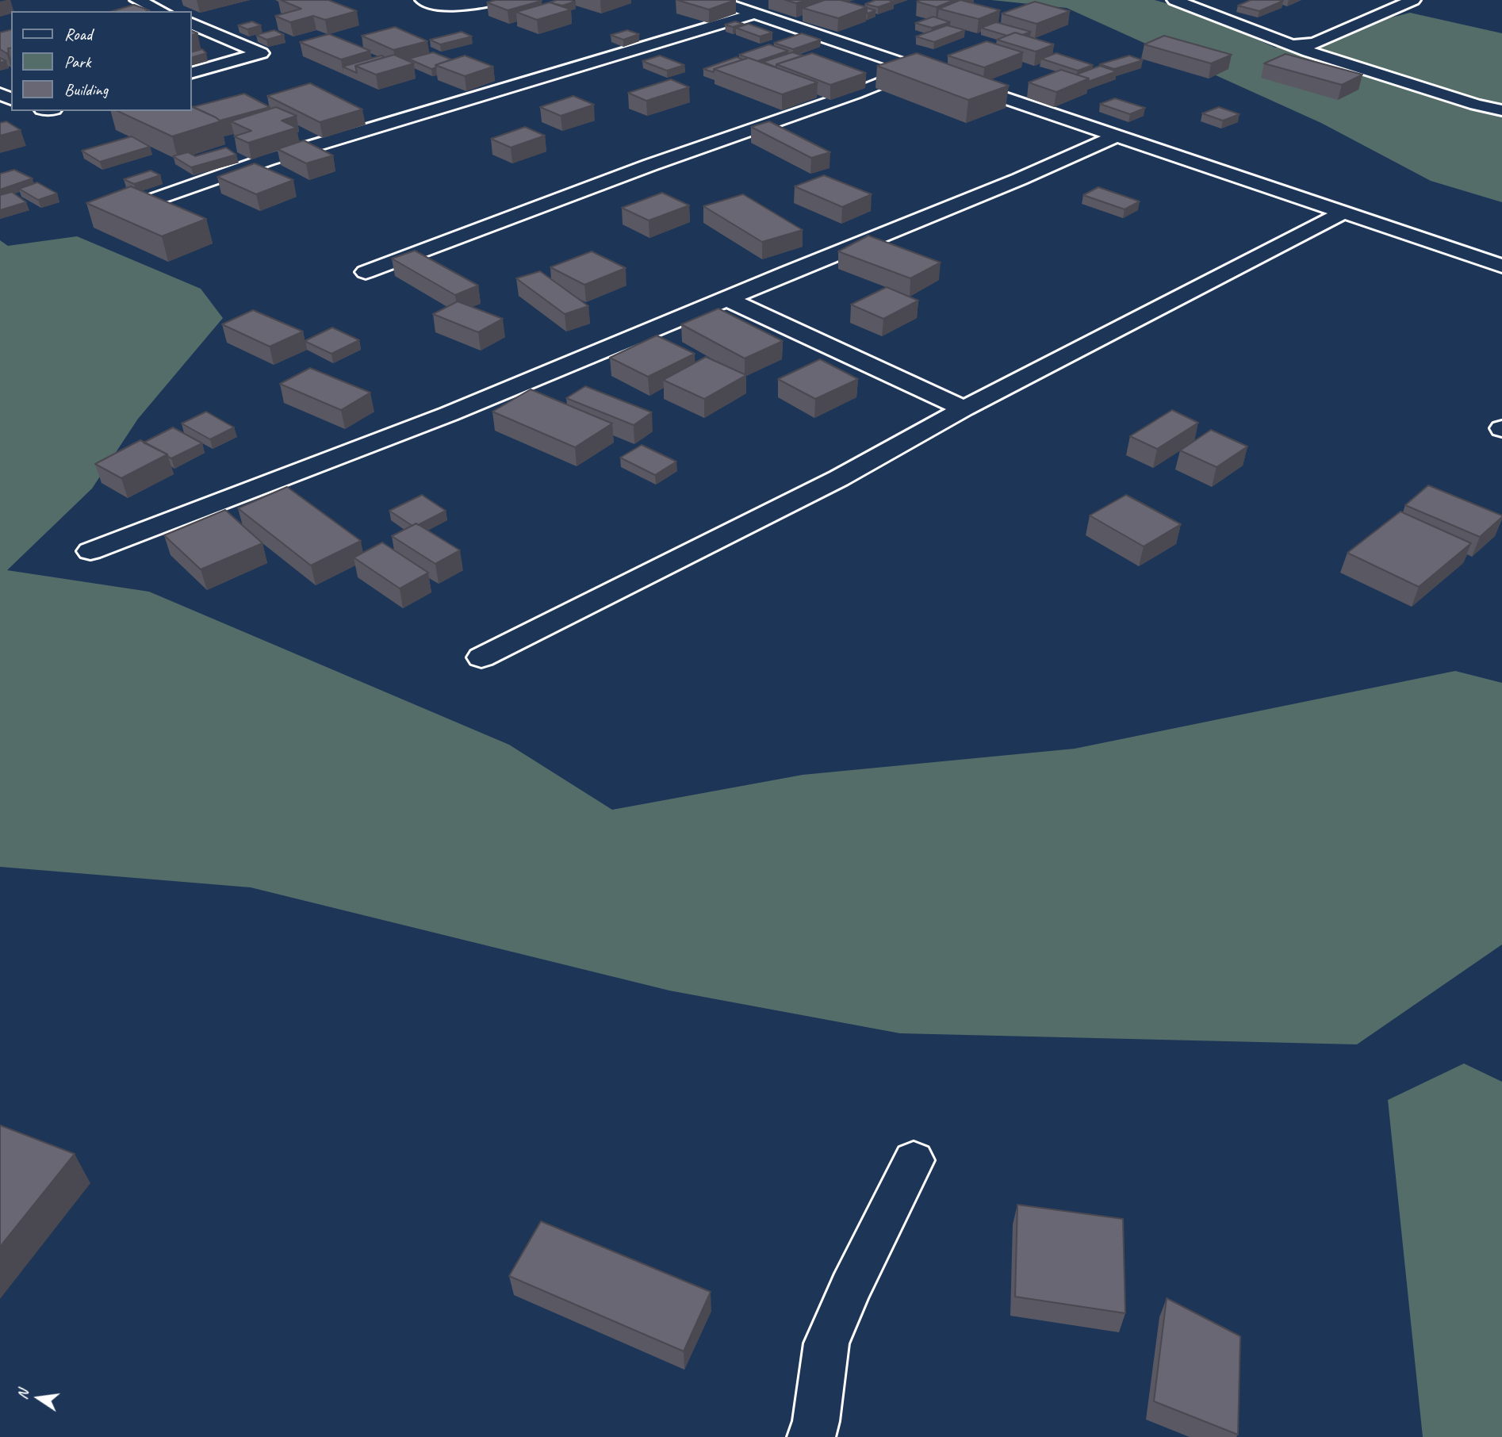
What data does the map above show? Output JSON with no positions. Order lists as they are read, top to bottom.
{
  "legend": ["Road", "Park", "Building"],
  "north": "left"
}
